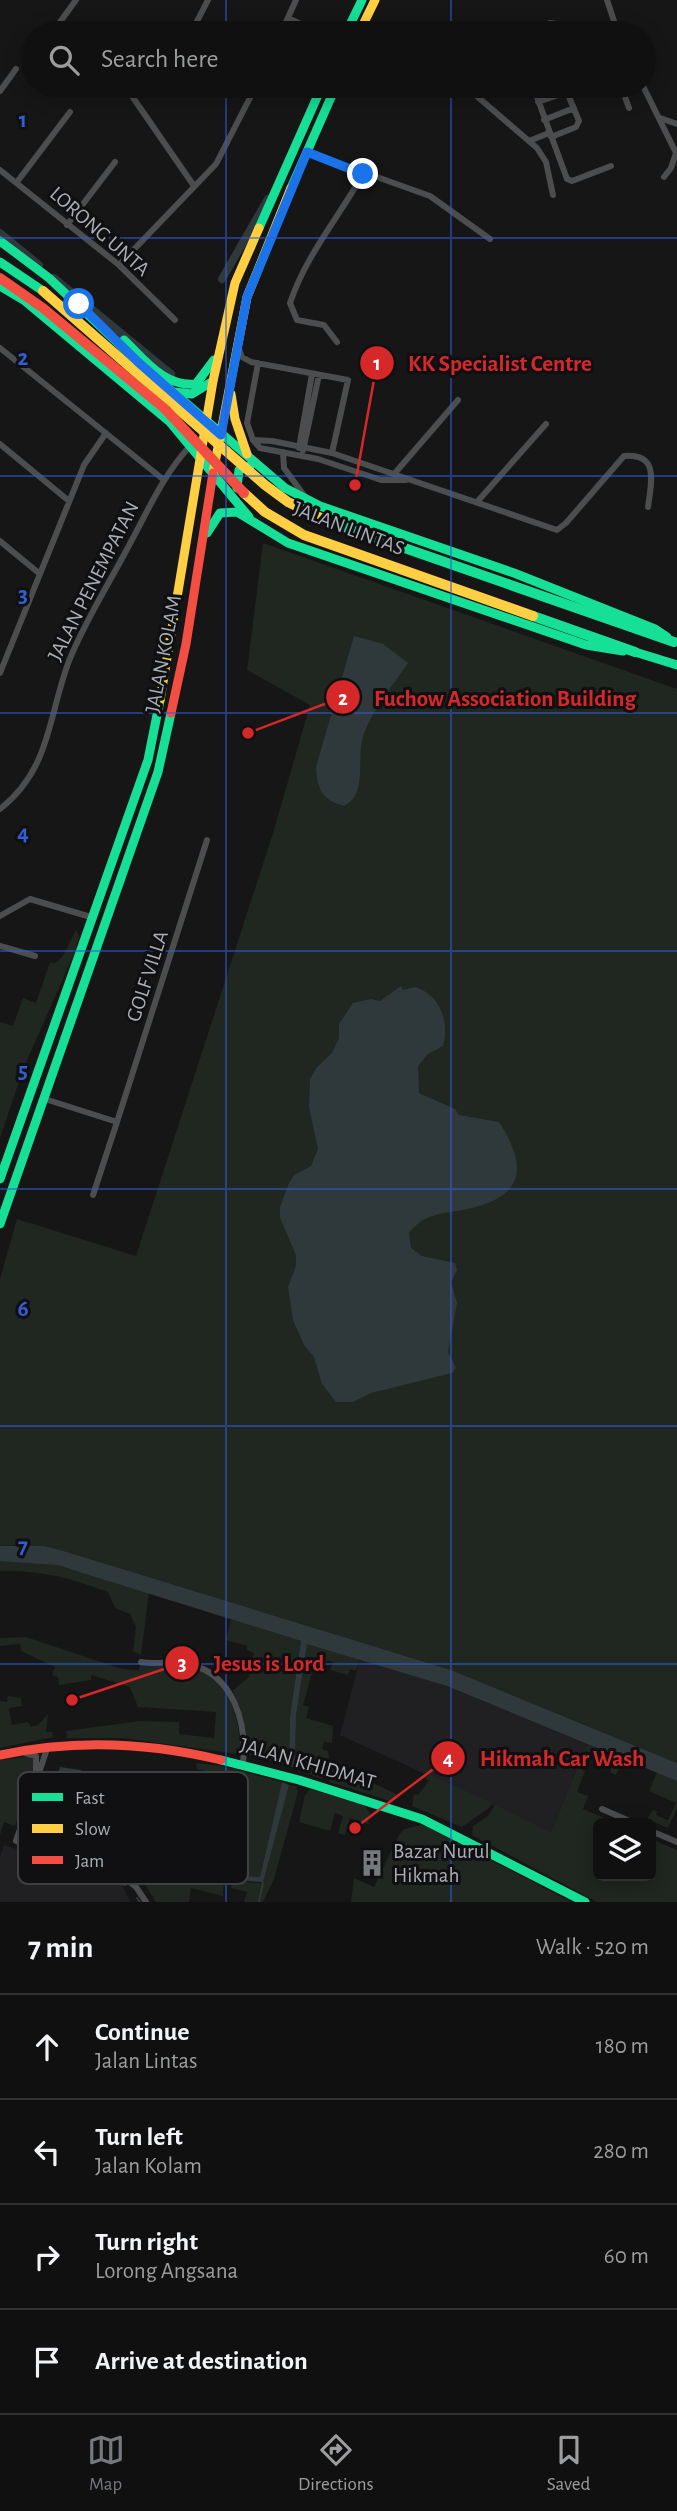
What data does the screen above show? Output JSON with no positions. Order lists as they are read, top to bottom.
{
  "streets": {
    "main road": ["JALAN LINTAS", "JALAN KOLAM", "JALAN KHIDMAT"],
    "street": ["LORONG UNTA", "JALAN PENEMPATAN", "GOLF VILLA"]
  },
  "places": {
    "other": [
      "KK Specialist Centre",
      "Fuchow Association Building",
      "Jesus is Lord",
      "Hikmah Car Wash"
    ],
    "building": ["Bazar Nurul Hikmah"]
  },
  "legend": ["Fast", "Slow", "Jam"],
  "page": {
    "search": "Search here",
    "heading": ["7 min", "Walk · 520 m"],
    "list": [
      ["Continue", "Jalan Lintas", "180 m"],
      ["Turn left", "Jalan Kolam", "280 m"],
      ["Turn right", "Lorong Angsana", "60 m"],
      "Arrive at destination"
    ],
    "nav": ["Map", "Directions", "Saved"]
  },
  "grid": {
    "rows": [
      "1",
      "2",
      "3",
      "4",
      "5",
      "6",
      "7"
    ]
  }
}
